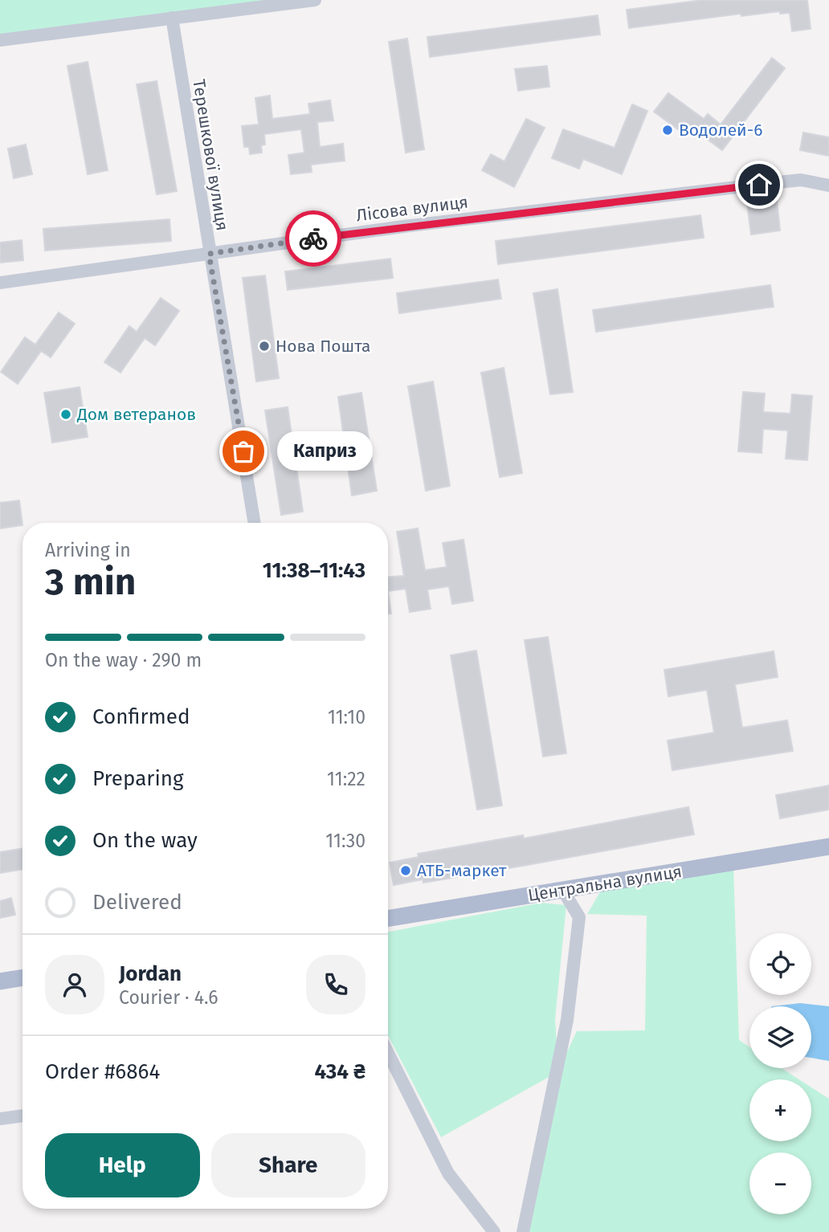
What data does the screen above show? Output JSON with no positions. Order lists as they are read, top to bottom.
{
  "streets": {
    "main road": ["Центральна вулиця"],
    "street": ["Терешкової вулиця", "Лісова вулиця"]
  },
  "crossings": [
    ["Терешкової вулиця", "Лісова вулиця"]
  ],
  "places": [
    "Водолей-6",
    "Нова Пошта",
    "Дом ветеранов",
    "Каприз",
    "АТБ-маркет"
  ],
  "page": {
    "bubble": "Каприз",
    "heading": ["3 min", "Arriving in", "11:38–11:43"],
    "panel": [
      "Jordan",
      "Courier · 4.6",
      "Order #6864",
      "434 ₴"
    ],
    "bar": "On the way · 290 m",
    "list": [
      ["Confirmed", "11:10"],
      ["Preparing", "11:22"],
      ["On the way", "11:30"],
      "Delivered"
    ],
    "map_buttons": ["+", "−"],
    "buttons": ["Help", "Share"]
  }
}
